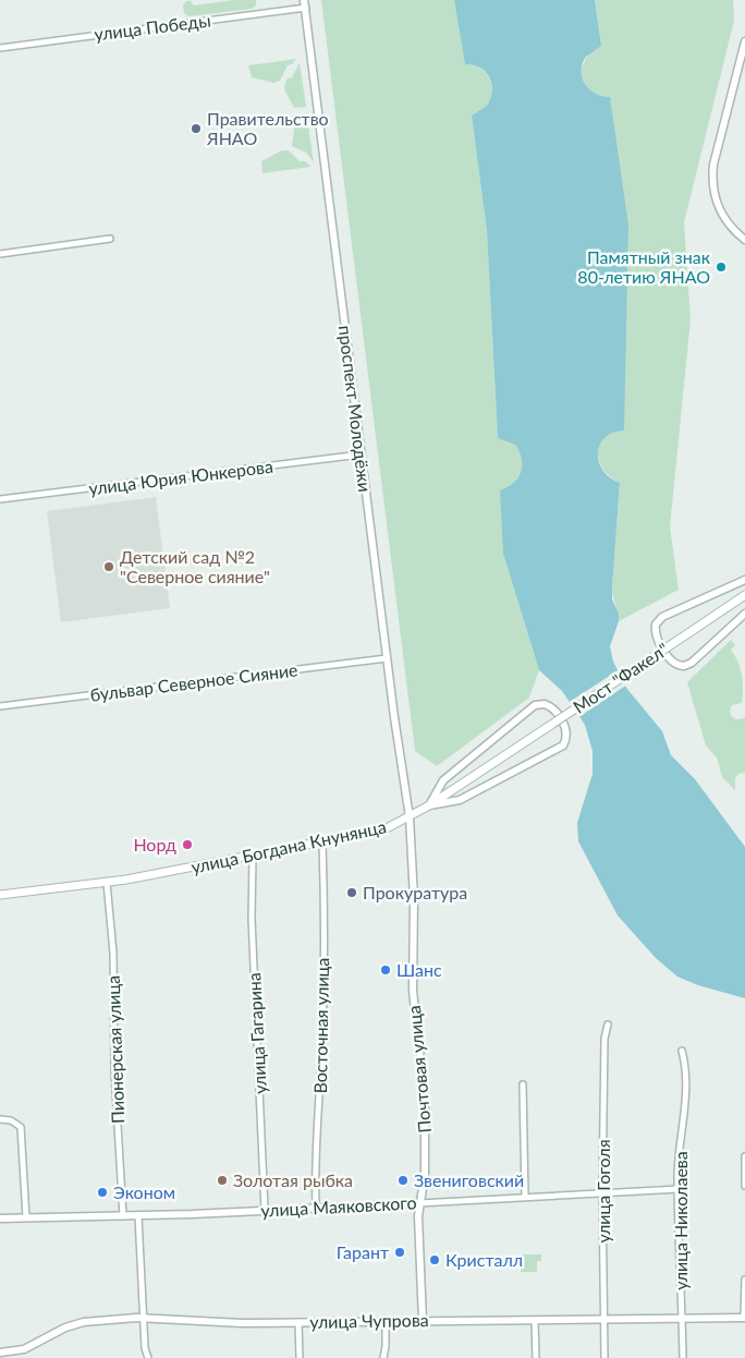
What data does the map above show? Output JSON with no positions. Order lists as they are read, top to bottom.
{
  "streets": {
    "main road": ["Мост \"Факел\"", "улица Богдана Кнунянца"],
    "street": [
      "улица Победы",
      "проспект Молодёжи",
      "улица Юрия Юнкерова",
      "бульвар Северное Сияние",
      "Восточная улица",
      "улица Гагарина",
      "Пионерская улица",
      "Почтовая улица",
      "улица Гоголя",
      "улица Маяковского",
      "улица Николаева",
      "улица Чупрова"
    ]
  },
  "crossings": [
    ["улица Победы", "проспект Молодёжи"],
    ["проспект Молодёжи", "улица Юрия Юнкерова"],
    ["проспект Молодёжи", "бульвар Северное Сияние"],
    ["проспект Молодёжи", "улица Богдана Кнунянца"],
    ["проспект Молодёжи", "Почтовая улица"],
    ["Мост \"Факел\"", "улица Богдана Кнунянца"],
    ["улица Богдана Кнунянца", "Восточная улица"],
    ["улица Богдана Кнунянца", "улица Гагарина"],
    ["улица Богдана Кнунянца", "Пионерская улица"],
    ["улица Богдана Кнунянца", "Почтовая улица"],
    ["Восточная улица", "улица Маяковского"],
    ["улица Гагарина", "улица Маяковского"],
    ["Пионерская улица", "улица Маяковского"],
    ["Почтовая улица", "улица Маяковского"],
    ["Почтовая улица", "улица Чупрова"],
    ["улица Гоголя", "улица Маяковского"],
    ["улица Гоголя", "улица Чупрова"],
    ["улица Маяковского", "улица Николаева"],
    ["улица Николаева", "улица Чупрова"]
  ],
  "places": [
    "Правительство ЯНАО",
    "Памятный знак 80-летию ЯНАО",
    "Детский сад №2 \"Северное сияние\"",
    "Норд",
    "Прокуратура",
    "Шанс",
    "Золотая рыбка",
    "Звениговский",
    "Эконом",
    "Гарант",
    "Кристалл"
  ]
}
